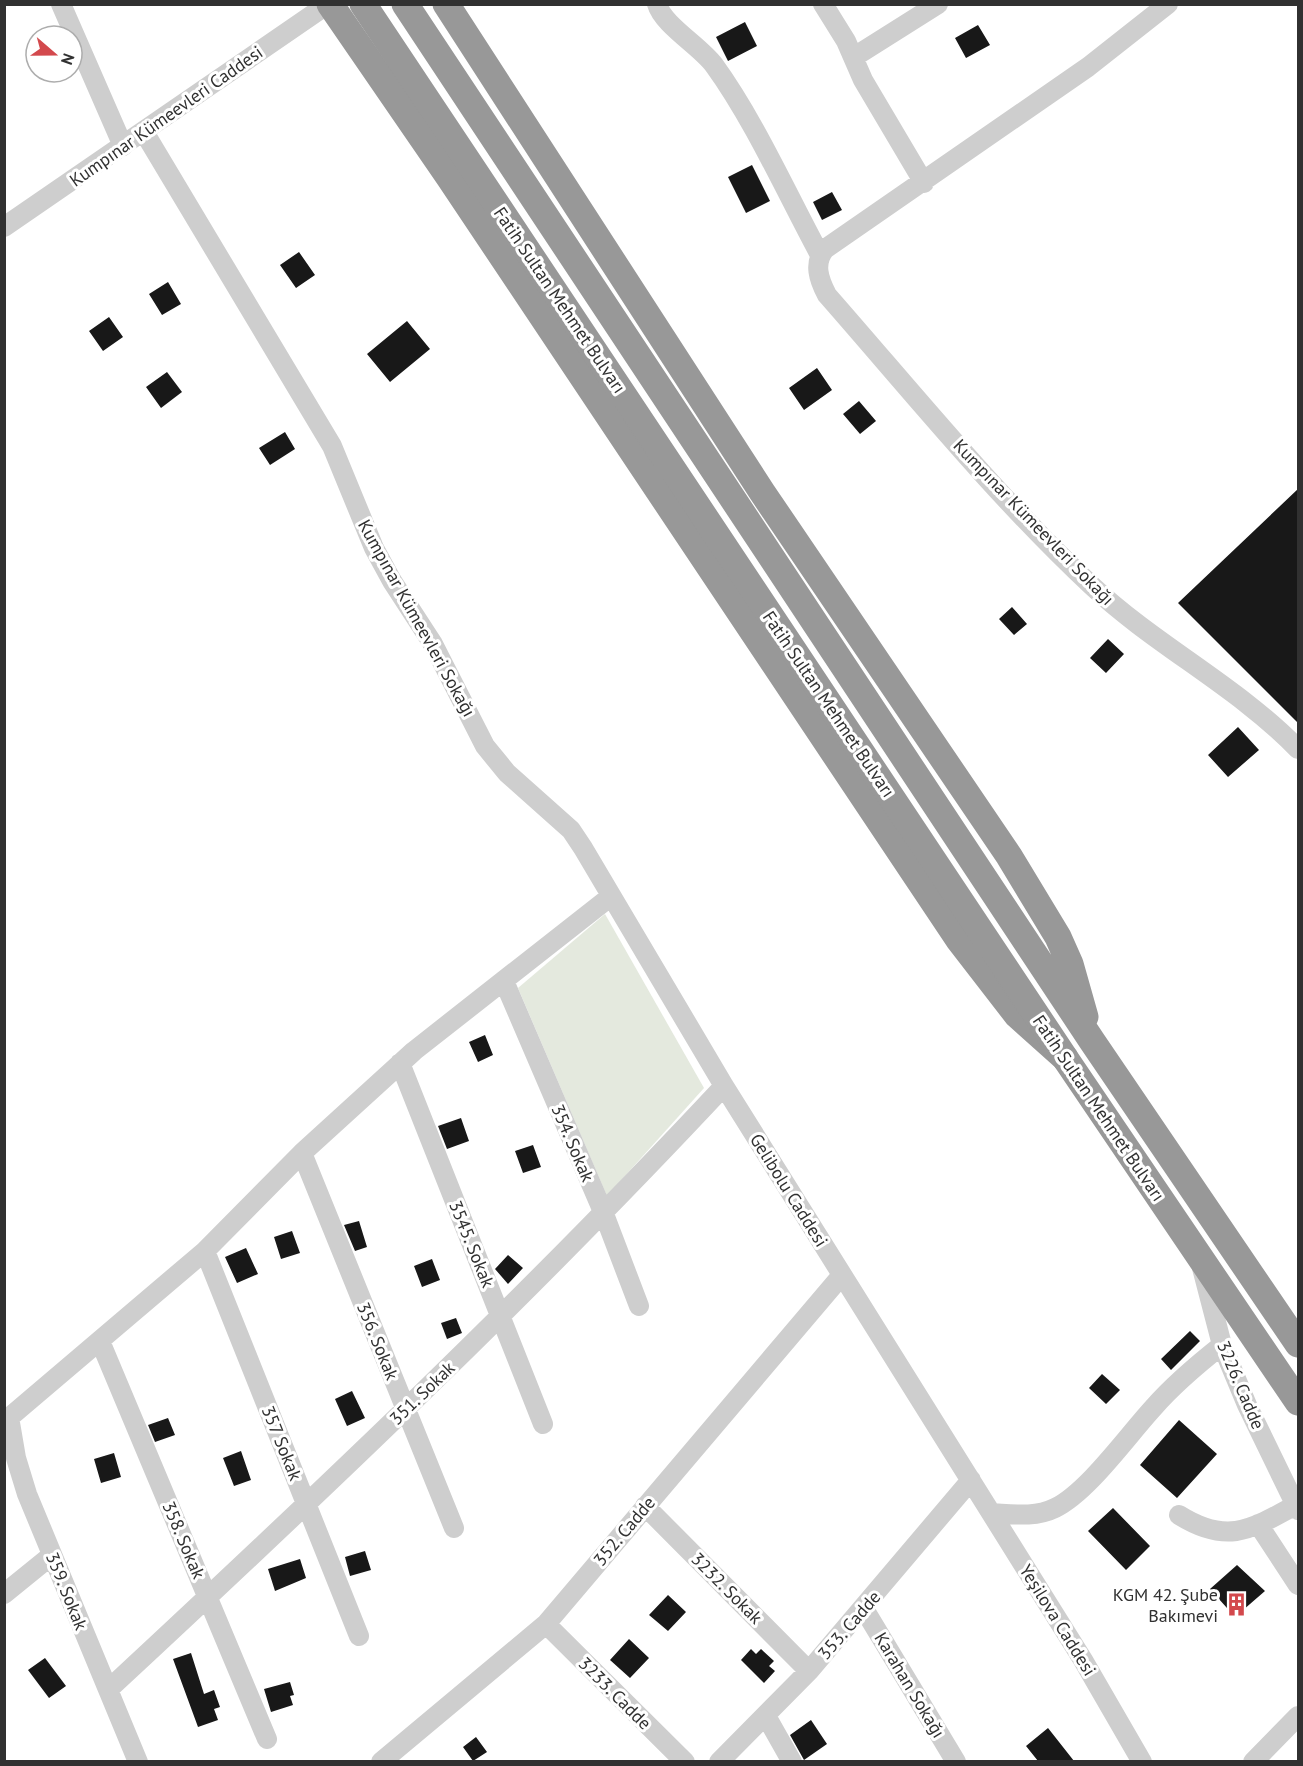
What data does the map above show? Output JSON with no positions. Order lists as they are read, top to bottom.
{
  "streets": {
    "highway": ["Fatih Sultan Mehmet Bulvarı"],
    "street": [
      "Kumpınar Kümeevleri Caddesi",
      "Kumpınar Kümeevleri Sokağı",
      "354. Sokak",
      "Gelibolu Caddesi",
      "3545. Sokak",
      "356. Sokak",
      "3226. Cadde",
      "351. Sokak",
      "357 Sokak",
      "352. Cadde",
      "358. Sokak",
      "3232. Sokak",
      "359. Sokak",
      "Yeşilova Caddesi",
      "353. Cadde",
      "Karahan Sokağı",
      "3233. Cadde"
    ]
  },
  "crossings": [
    ["Kumpınar Kümeevleri Caddesi", "Kumpınar Kümeevleri Sokağı"],
    ["Fatih Sultan Mehmet Bulvarı", "3226. Cadde"],
    ["Kumpınar Kümeevleri Sokağı", "Gelibolu Caddesi"],
    ["354. Sokak", "351. Sokak"],
    ["Gelibolu Caddesi", "351. Sokak"],
    ["Gelibolu Caddesi", "352. Cadde"],
    ["Gelibolu Caddesi", "Yeşilova Caddesi"],
    ["Gelibolu Caddesi", "353. Cadde"],
    ["3545. Sokak", "351. Sokak"],
    ["356. Sokak", "351. Sokak"],
    ["351. Sokak", "357 Sokak"],
    ["351. Sokak", "358. Sokak"],
    ["351. Sokak", "359. Sokak"],
    ["352. Cadde", "3232. Sokak"],
    ["352. Cadde", "3233. Cadde"],
    ["3232. Sokak", "353. Cadde"],
    ["Yeşilova Caddesi", "353. Cadde"],
    ["353. Cadde", "Karahan Sokağı"]
  ],
  "places": {
    "building": ["KGM 42. Şube Bakımevi"]
  },
  "north": "right"
}
